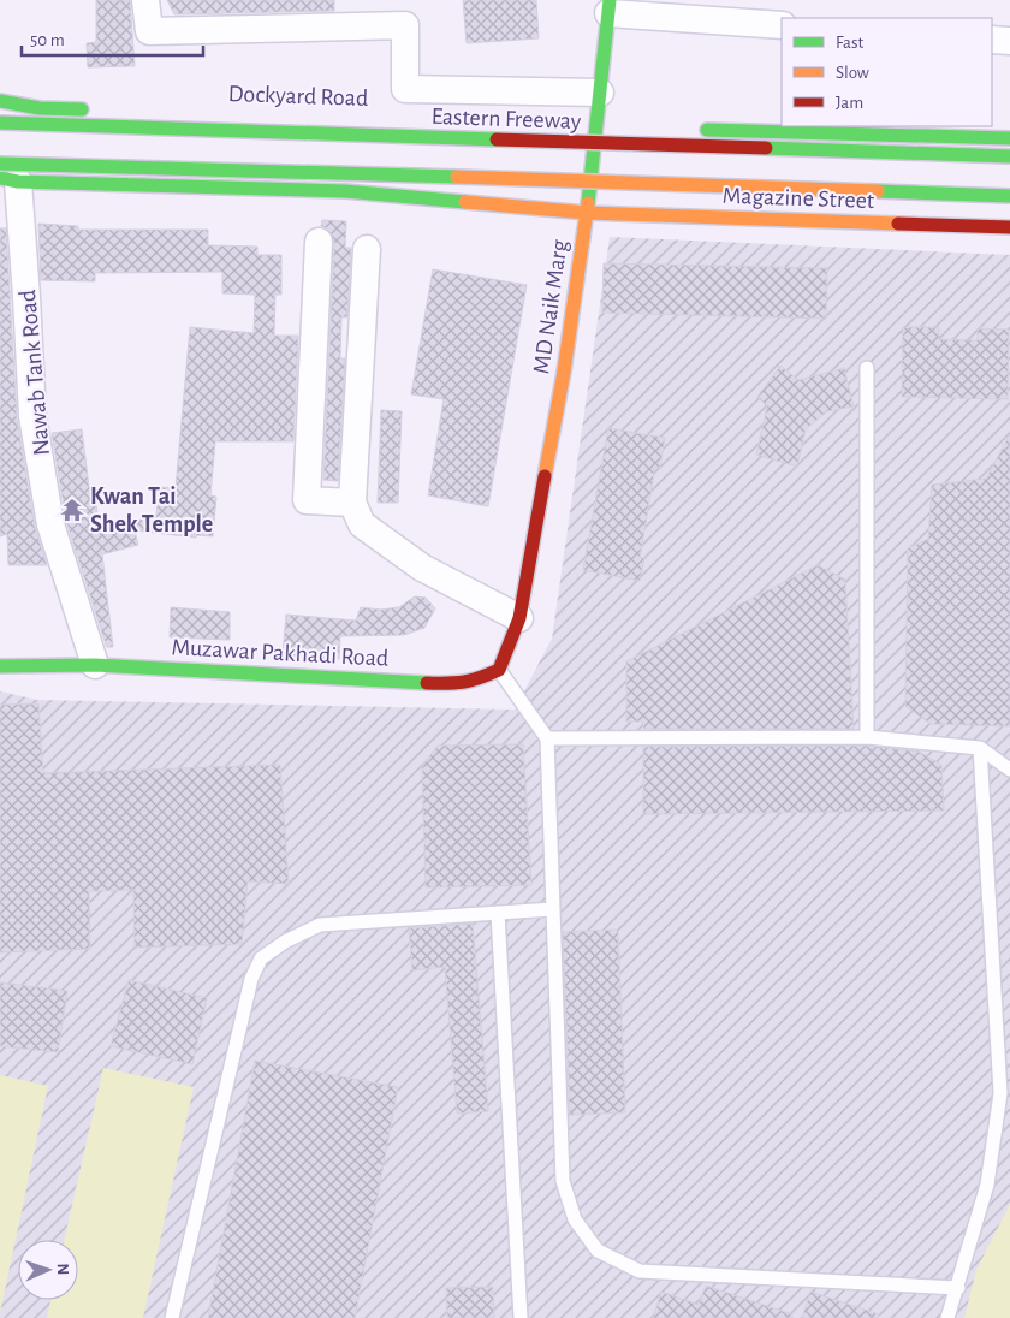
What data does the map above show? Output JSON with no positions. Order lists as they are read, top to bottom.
{
  "streets": {
    "main road": [
      "Eastern Freeway",
      "Magazine Street",
      "MD Naik Marg",
      "Muzawar Pakhadi Road"
    ],
    "street": ["Nawab Tank Road"]
  },
  "crossings": [
    ["Magazine Street", "MD Naik Marg"],
    ["Nawab Tank Road", "Muzawar Pakhadi Road"]
  ],
  "places": {
    "temple": ["Kwan Tai Shek Temple"]
  },
  "legend": ["Fast", "Slow", "Jam"],
  "scale_bar": "50 m",
  "north": "right"
}
